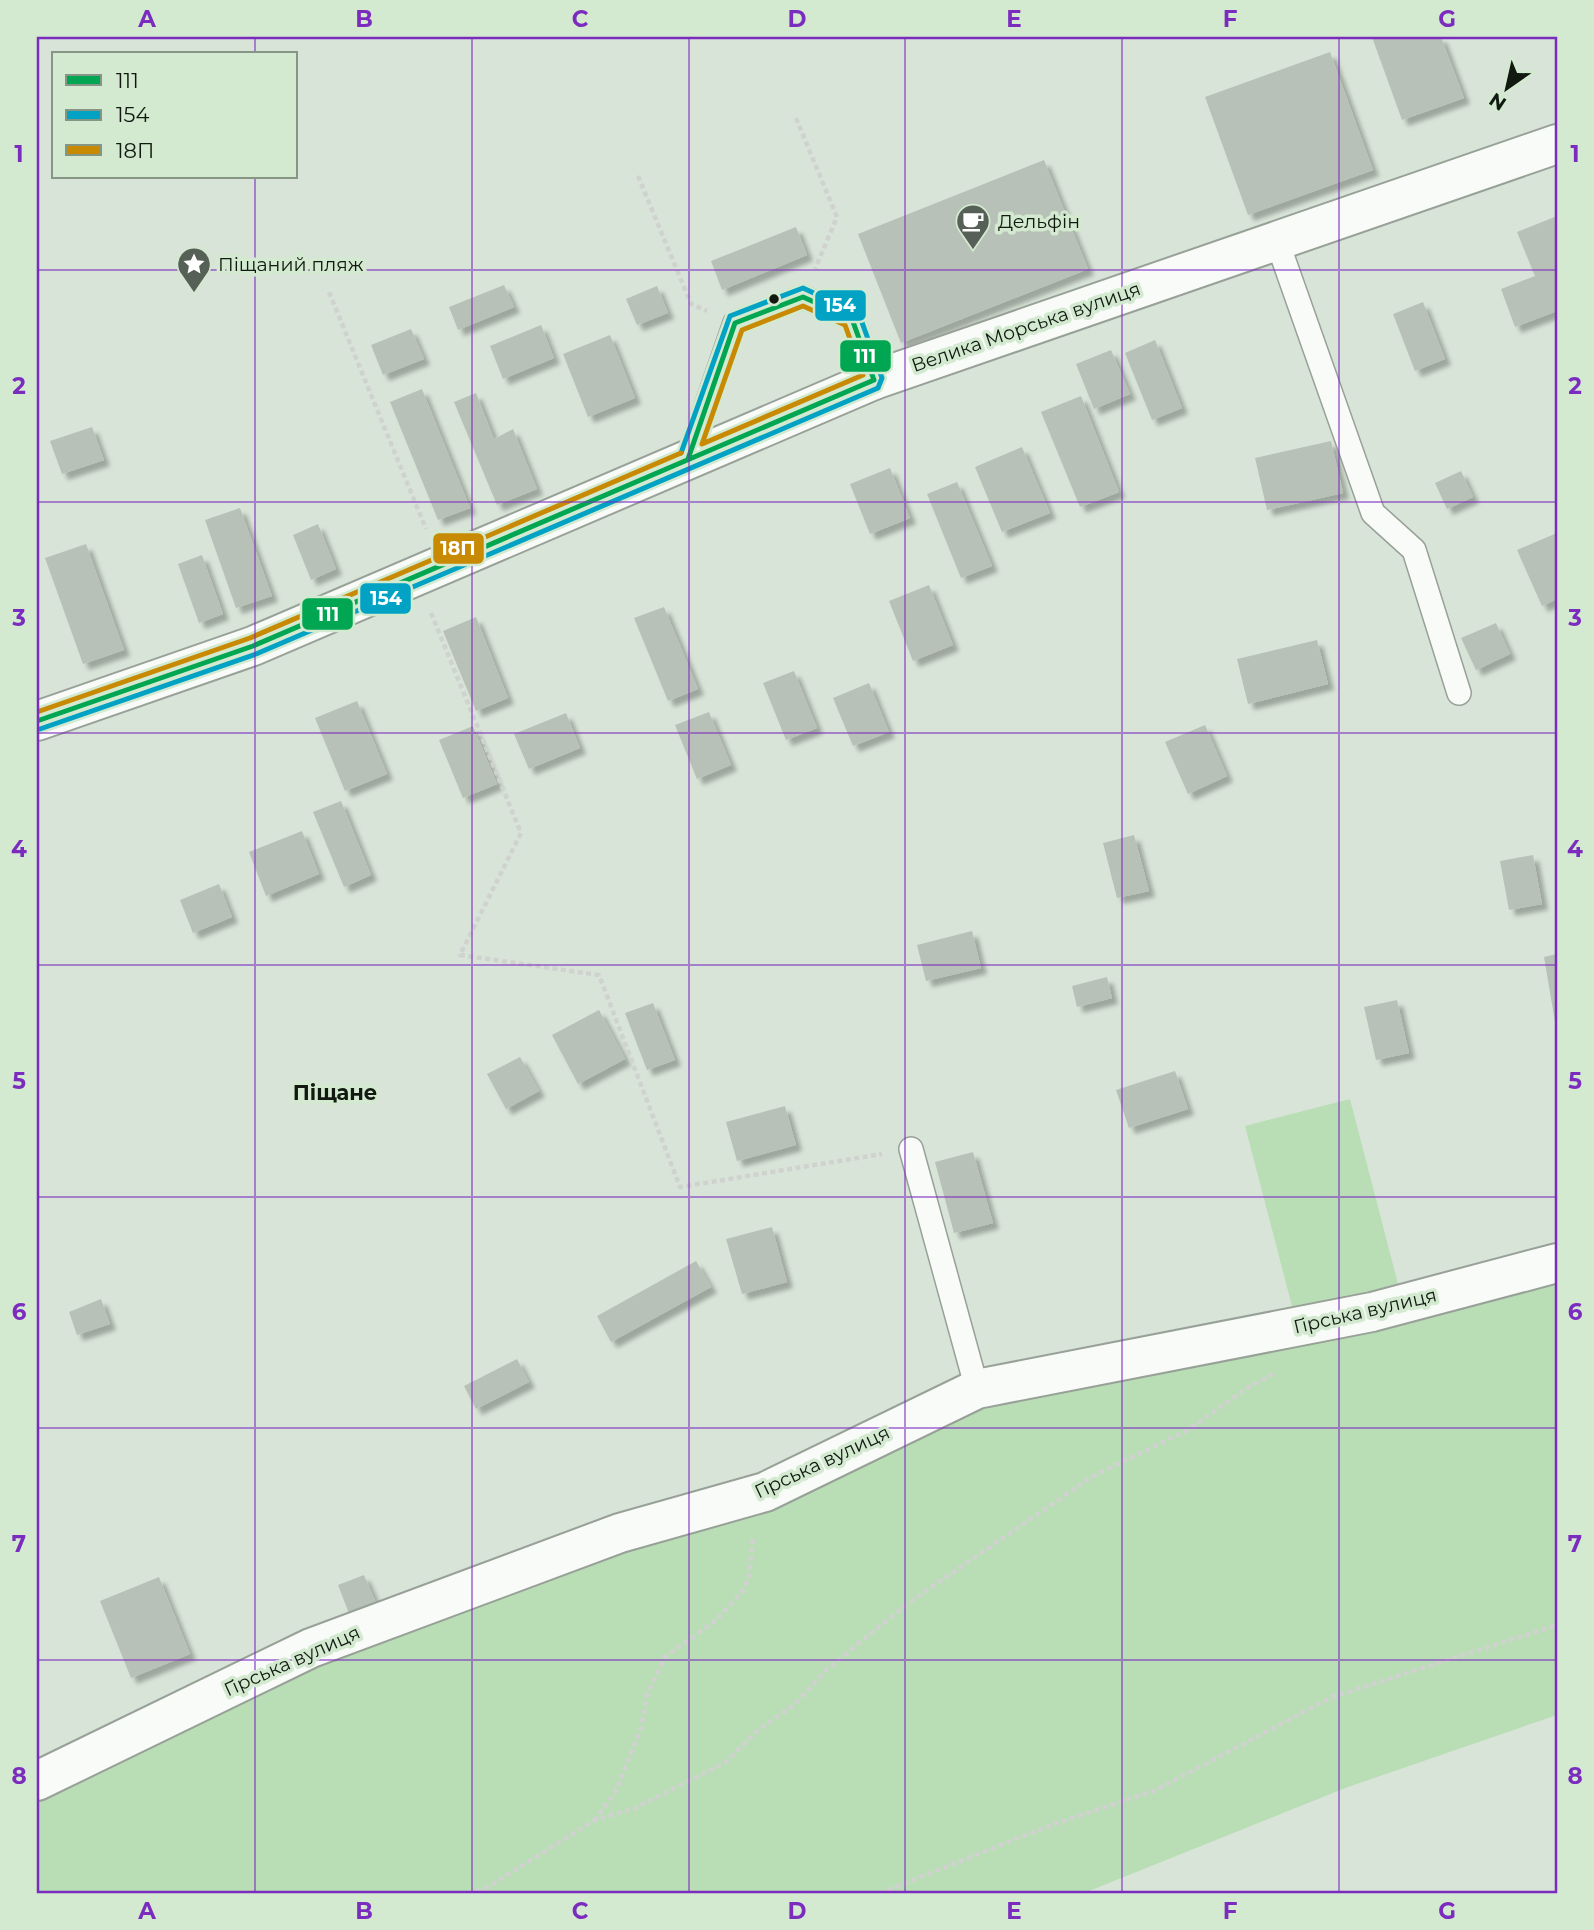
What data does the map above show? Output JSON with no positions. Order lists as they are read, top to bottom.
{
  "streets": {
    "street": ["Велика Морська вулиця", "Гірська вулиця"]
  },
  "districts": ["Піщане"],
  "places": {
    "cafe": ["Дельфін"],
    "place": ["Піщаний пляж"]
  },
  "lines": ["transit line 154", "transit line 111", "transit line 18П"],
  "legend": ["111", "154", "18П"],
  "north": "bottom left",
  "grid": {
    "columns": [
      "A",
      "B",
      "C",
      "D",
      "E",
      "F",
      "G"
    ],
    "rows": [
      "1",
      "2",
      "3",
      "4",
      "5",
      "6",
      "7",
      "8"
    ]
  }
}
